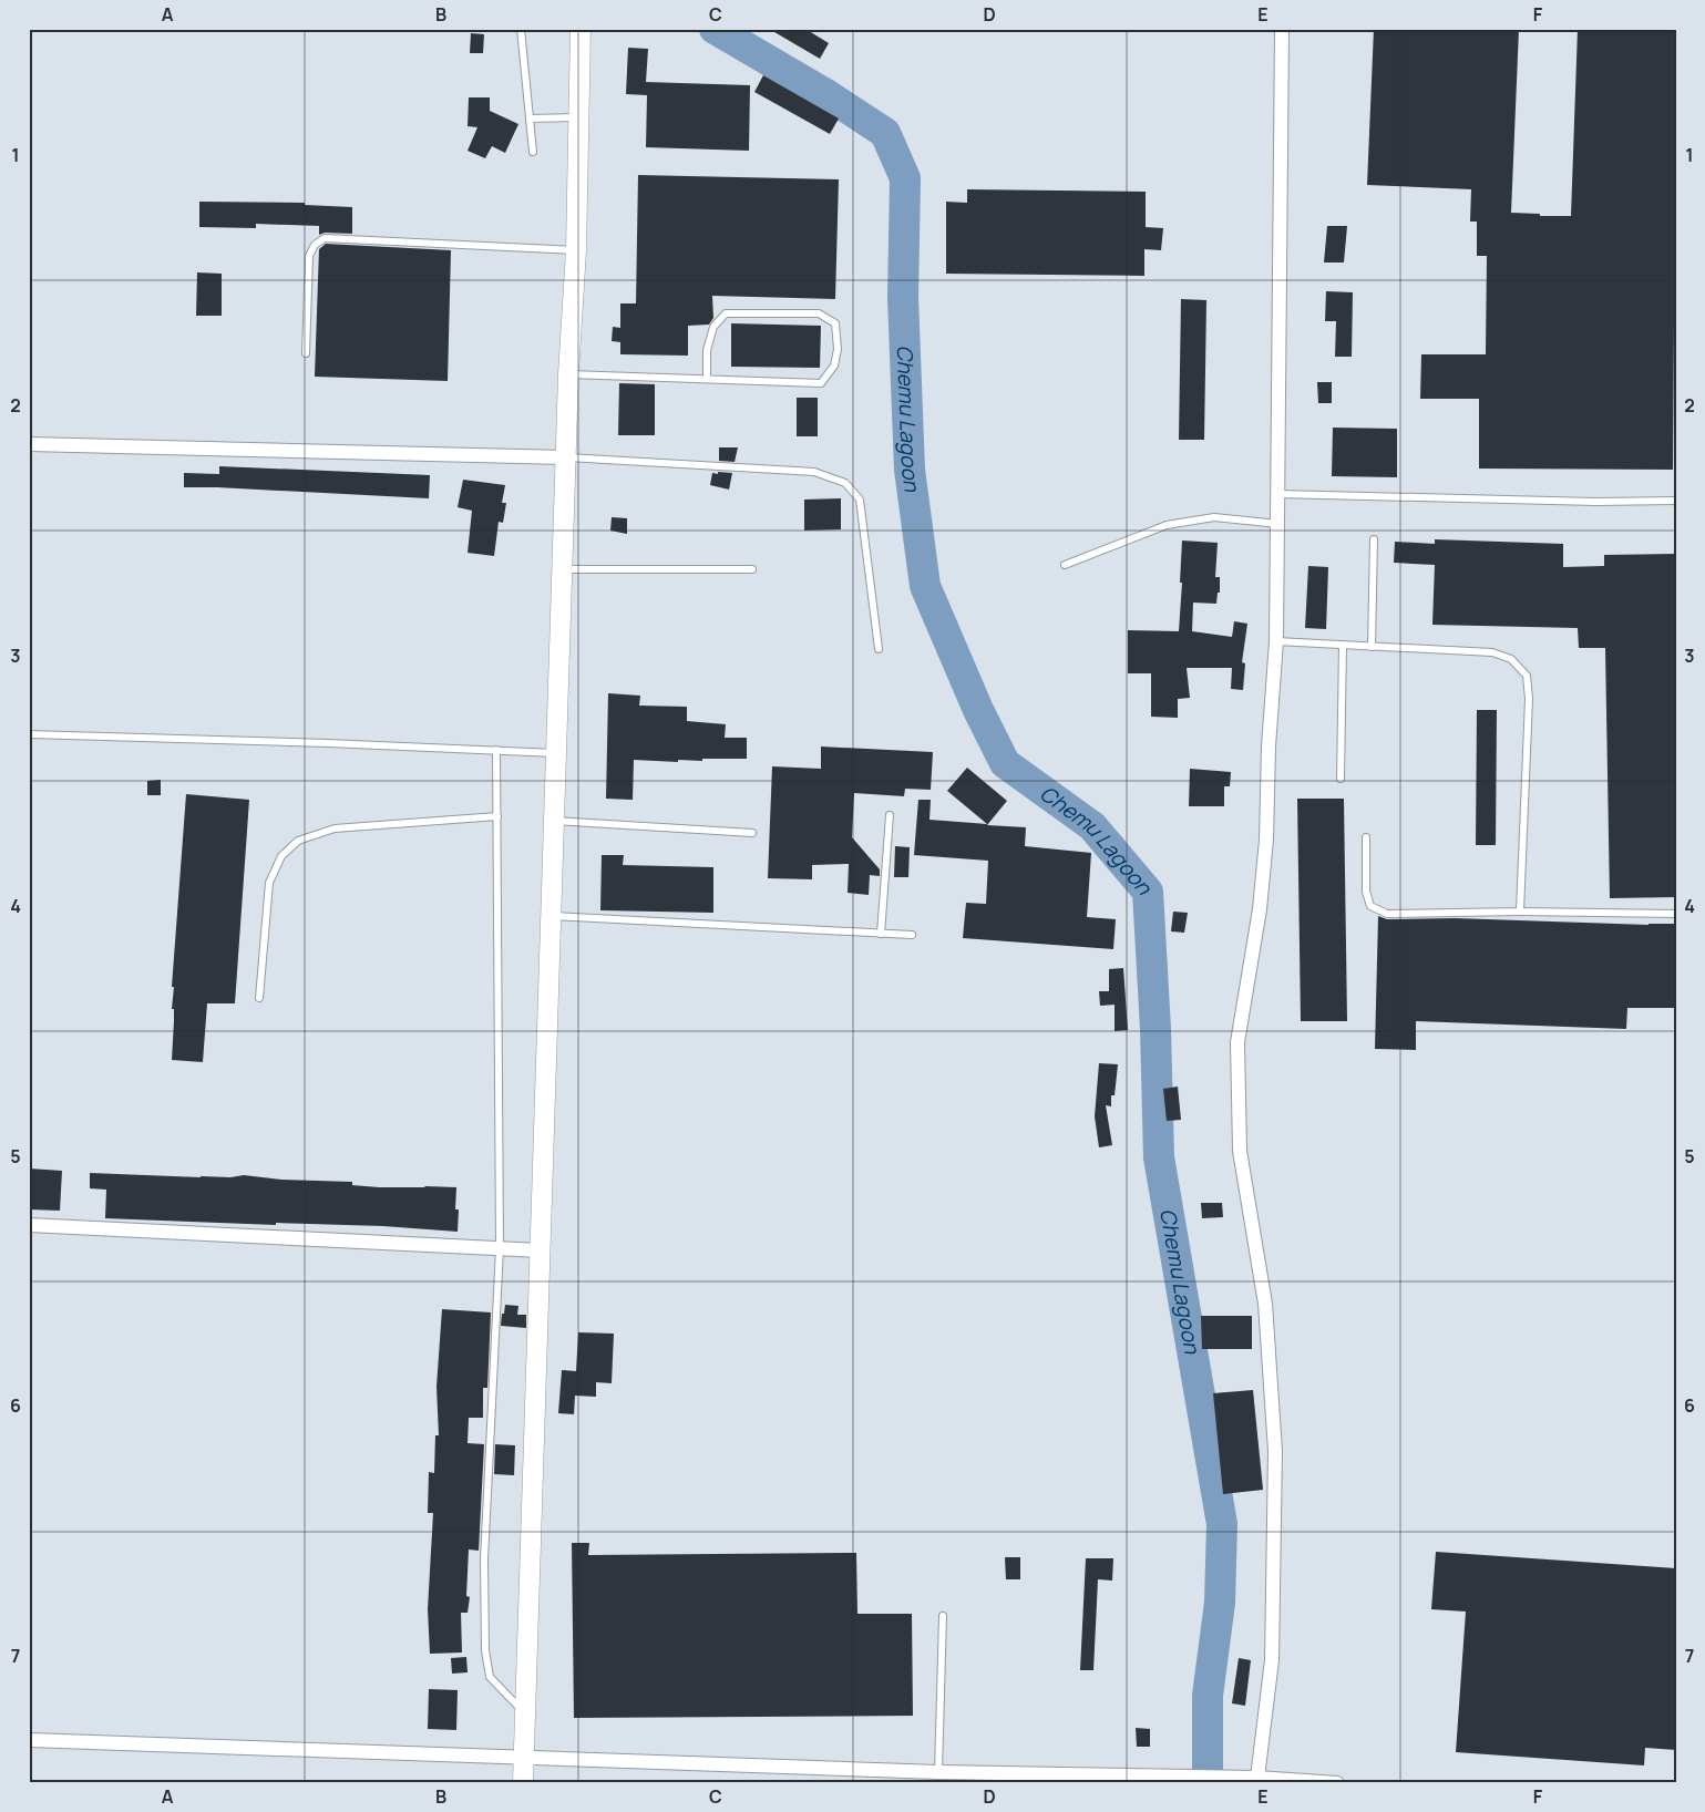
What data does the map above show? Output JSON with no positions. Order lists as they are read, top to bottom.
{
  "water": ["Chemu Lagoon"],
  "grid": {
    "columns": [
      "A",
      "B",
      "C",
      "D",
      "E",
      "F"
    ],
    "rows": [
      "1",
      "2",
      "3",
      "4",
      "5",
      "6",
      "7"
    ]
  }
}
